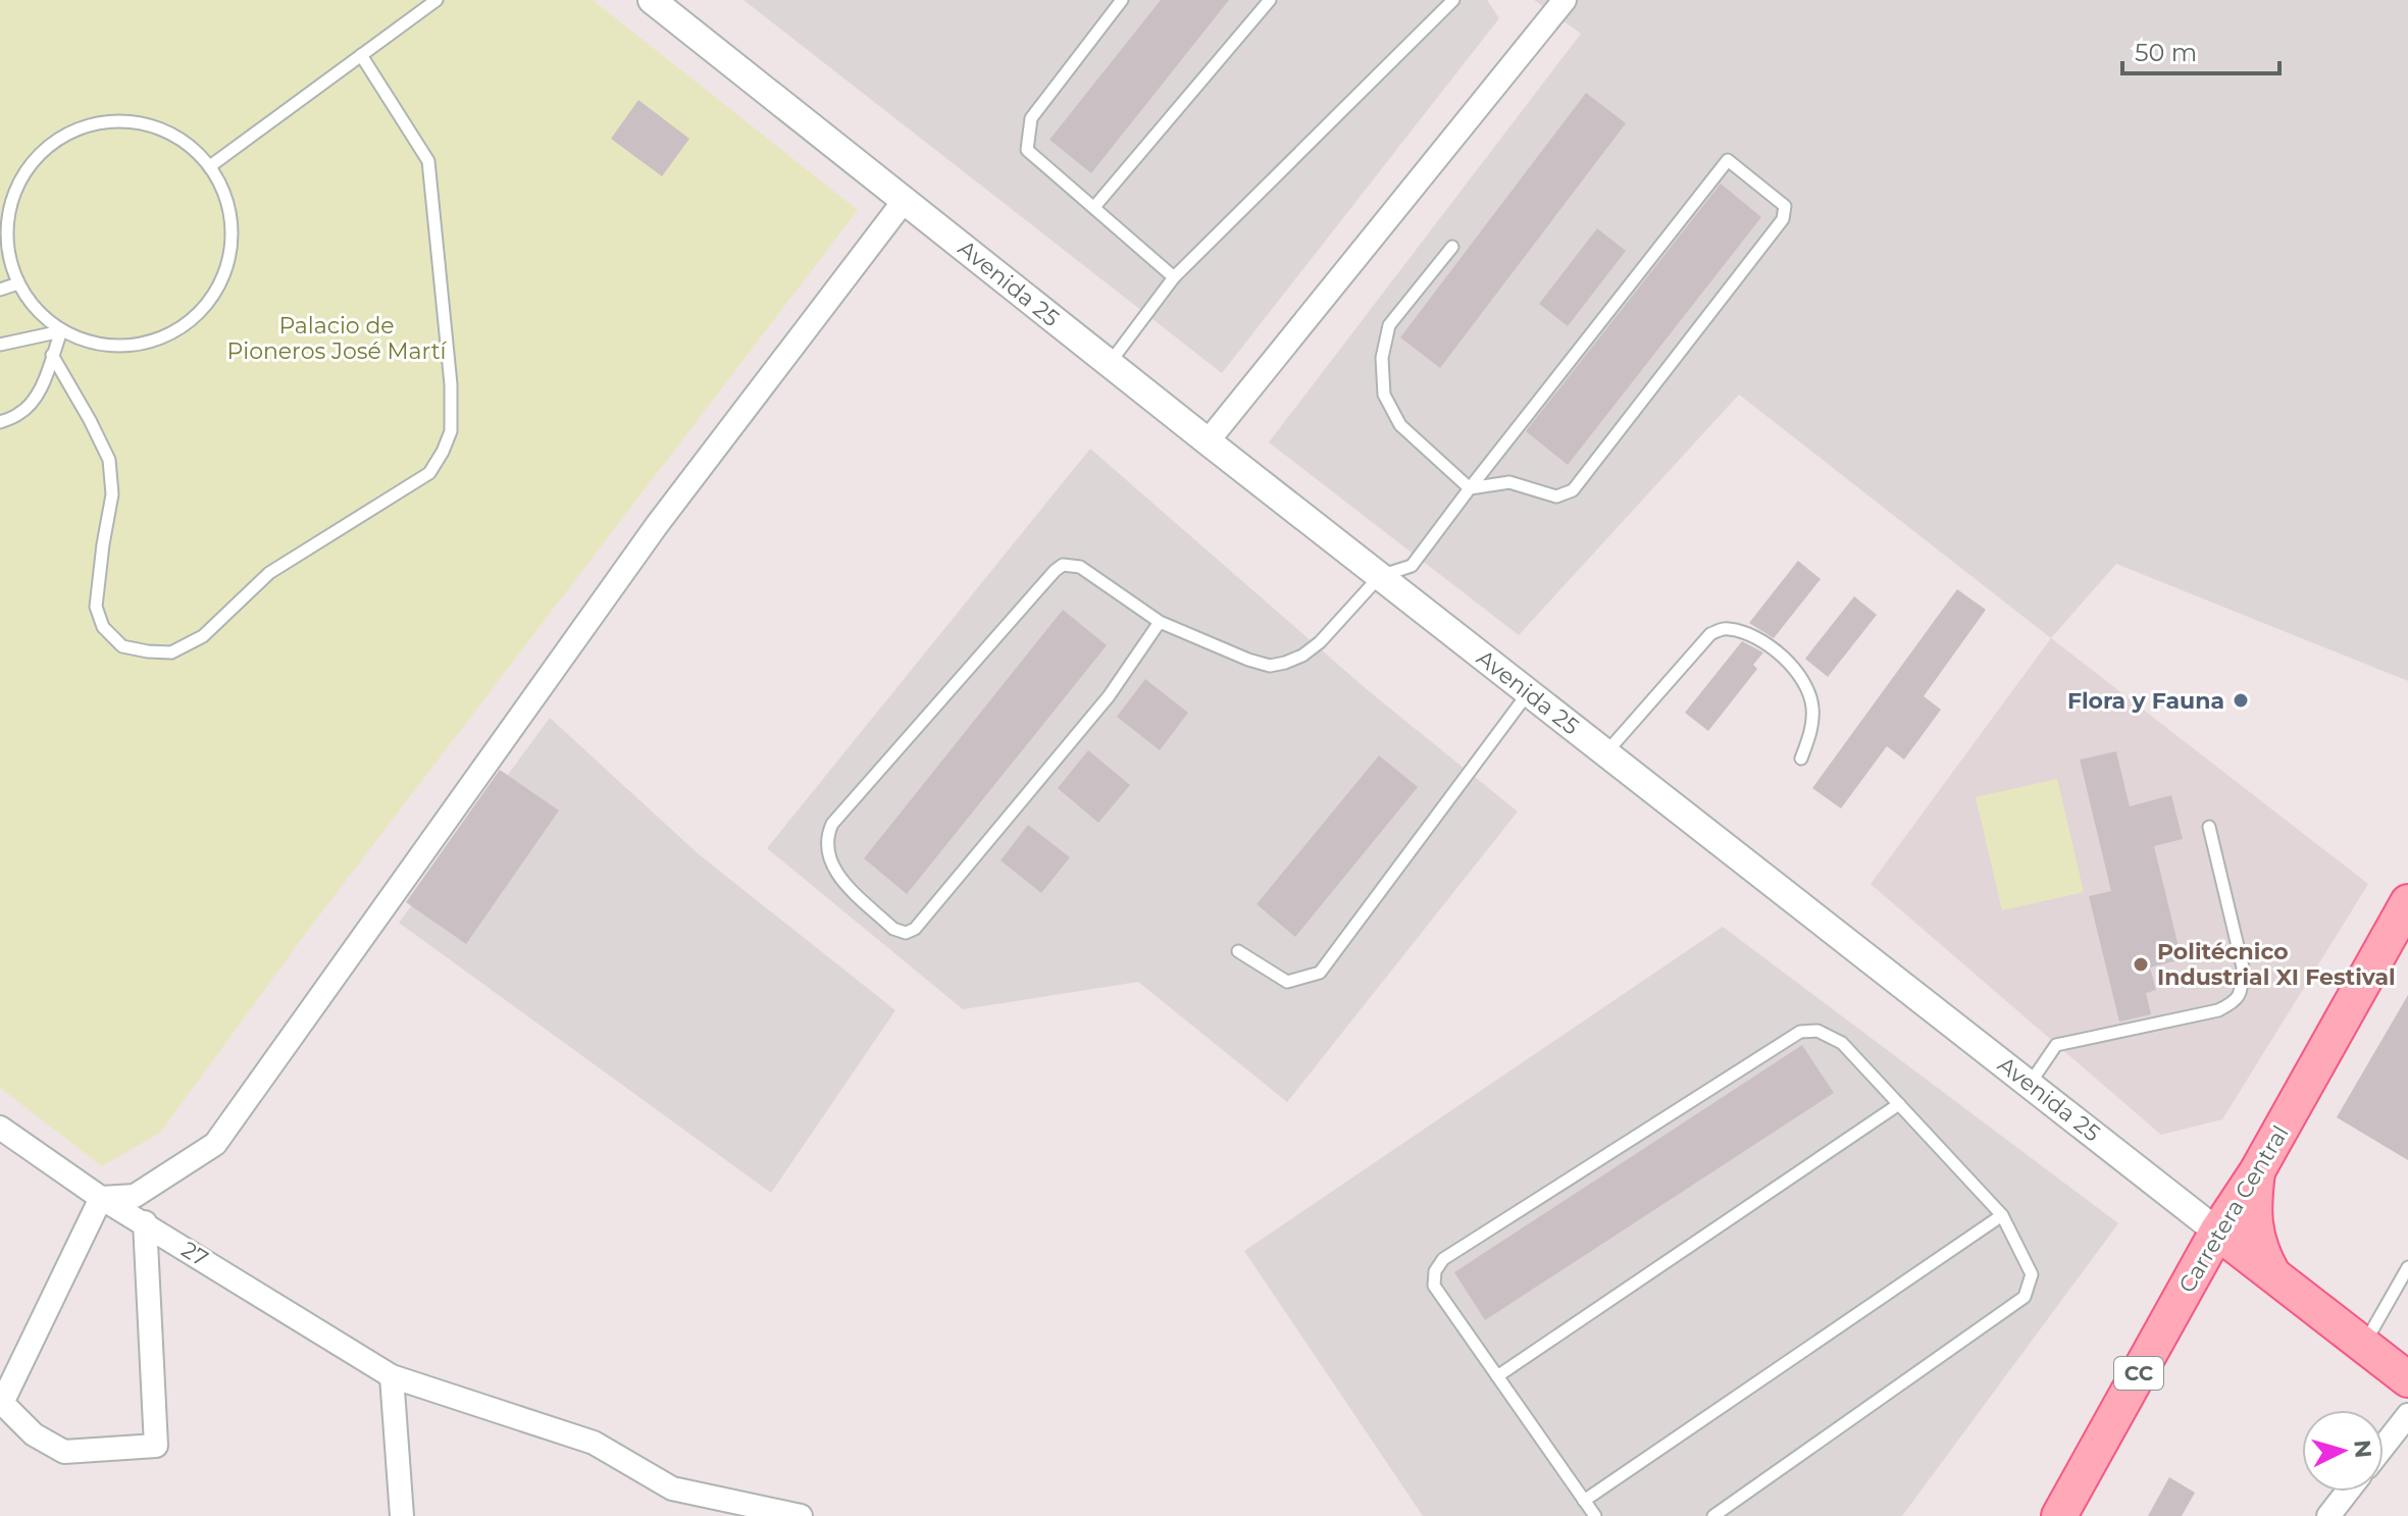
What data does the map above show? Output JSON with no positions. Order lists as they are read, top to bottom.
{
  "streets": {
    "main road": ["Avenida 25", "Carretera Central", "CC"],
    "street": ["27"]
  },
  "crossings": [
    ["Avenida 25", "Carretera Central"]
  ],
  "parks": ["Palacio de Pioneros José Martí"],
  "places": ["Flora y Fauna", "Politécnico Industrial XI Festival"],
  "scale_bar": "50 m",
  "north": "right"
}
